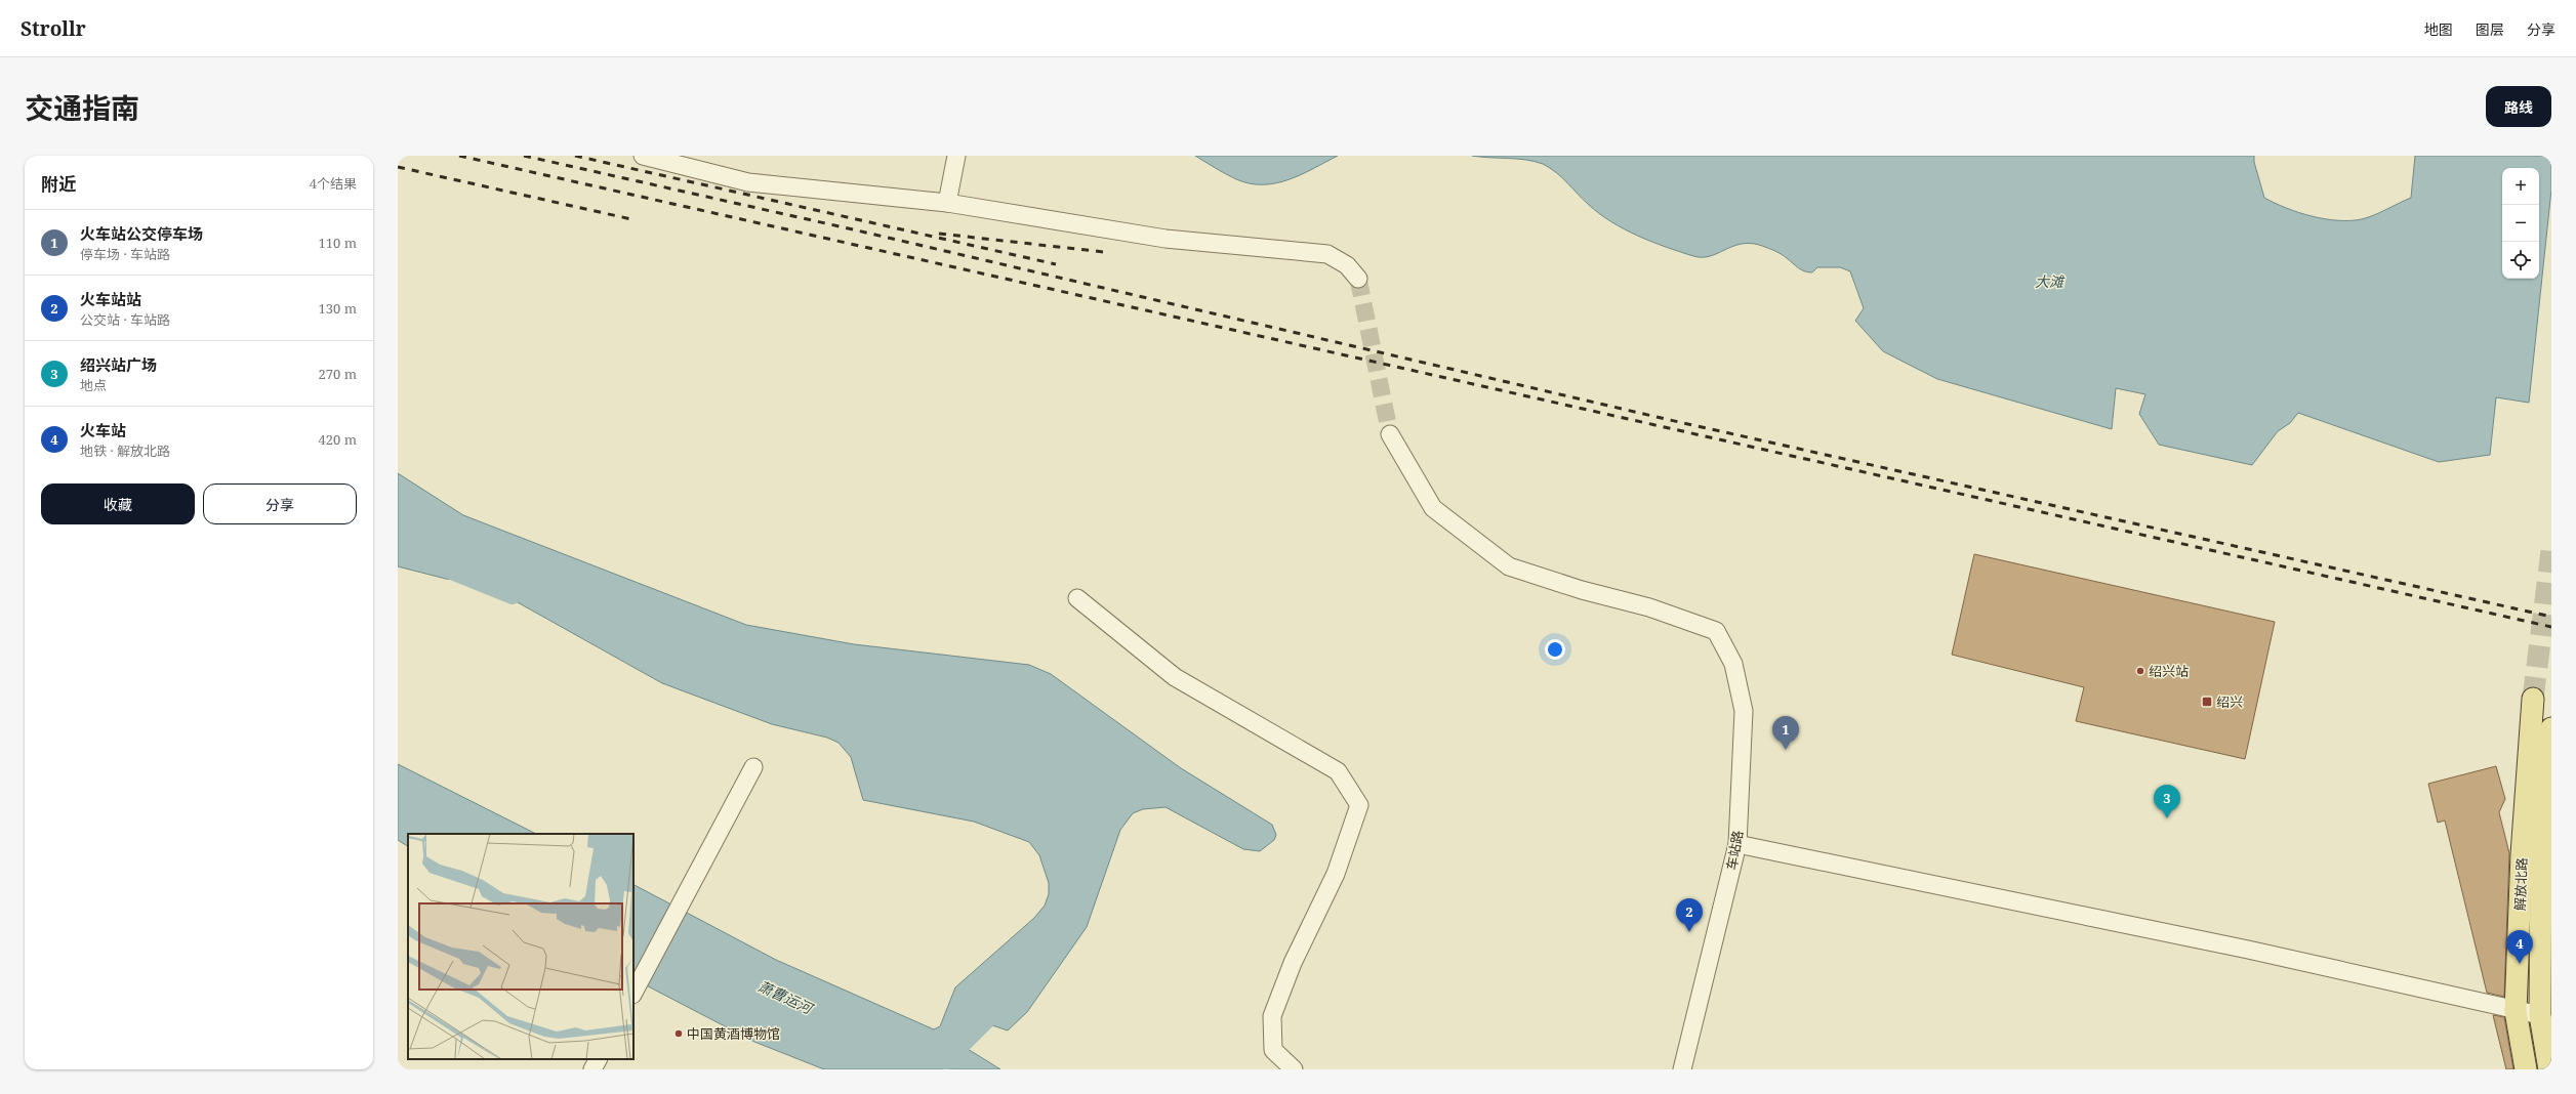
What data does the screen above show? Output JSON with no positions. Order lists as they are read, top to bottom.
{
  "streets": {
    "main road": ["解放北路"],
    "street": ["车站路"]
  },
  "water": ["大滩", "萧曹运河"],
  "places": {
    "other": ["绍兴站", "中国黄酒博物馆"],
    "transit": ["绍兴"]
  },
  "page": {
    "header": "Strollr",
    "nav": ["地图", "图层", "分享"],
    "title": "交通指南",
    "buttons": [
      "路线",
      ["收藏", "分享"]
    ],
    "heading": ["附近", "4个结果"],
    "map_buttons": ["+", "−"],
    "list": [
      {
        "mark": "1",
        "name": "火车站公交停车场",
        "note": "停车场 · 车站路",
        "value": "110 m"
      },
      {
        "mark": "2",
        "name": "火车站站",
        "note": "公交站 · 车站路",
        "value": "130 m"
      },
      {
        "mark": "3",
        "name": "绍兴站广场",
        "note": "地点",
        "value": "270 m"
      },
      {
        "mark": "4",
        "name": "火车站",
        "note": "地铁 · 解放北路",
        "value": "420 m"
      }
    ],
    "pins": [
      "1",
      "3",
      "2",
      "4"
    ]
  }
}
